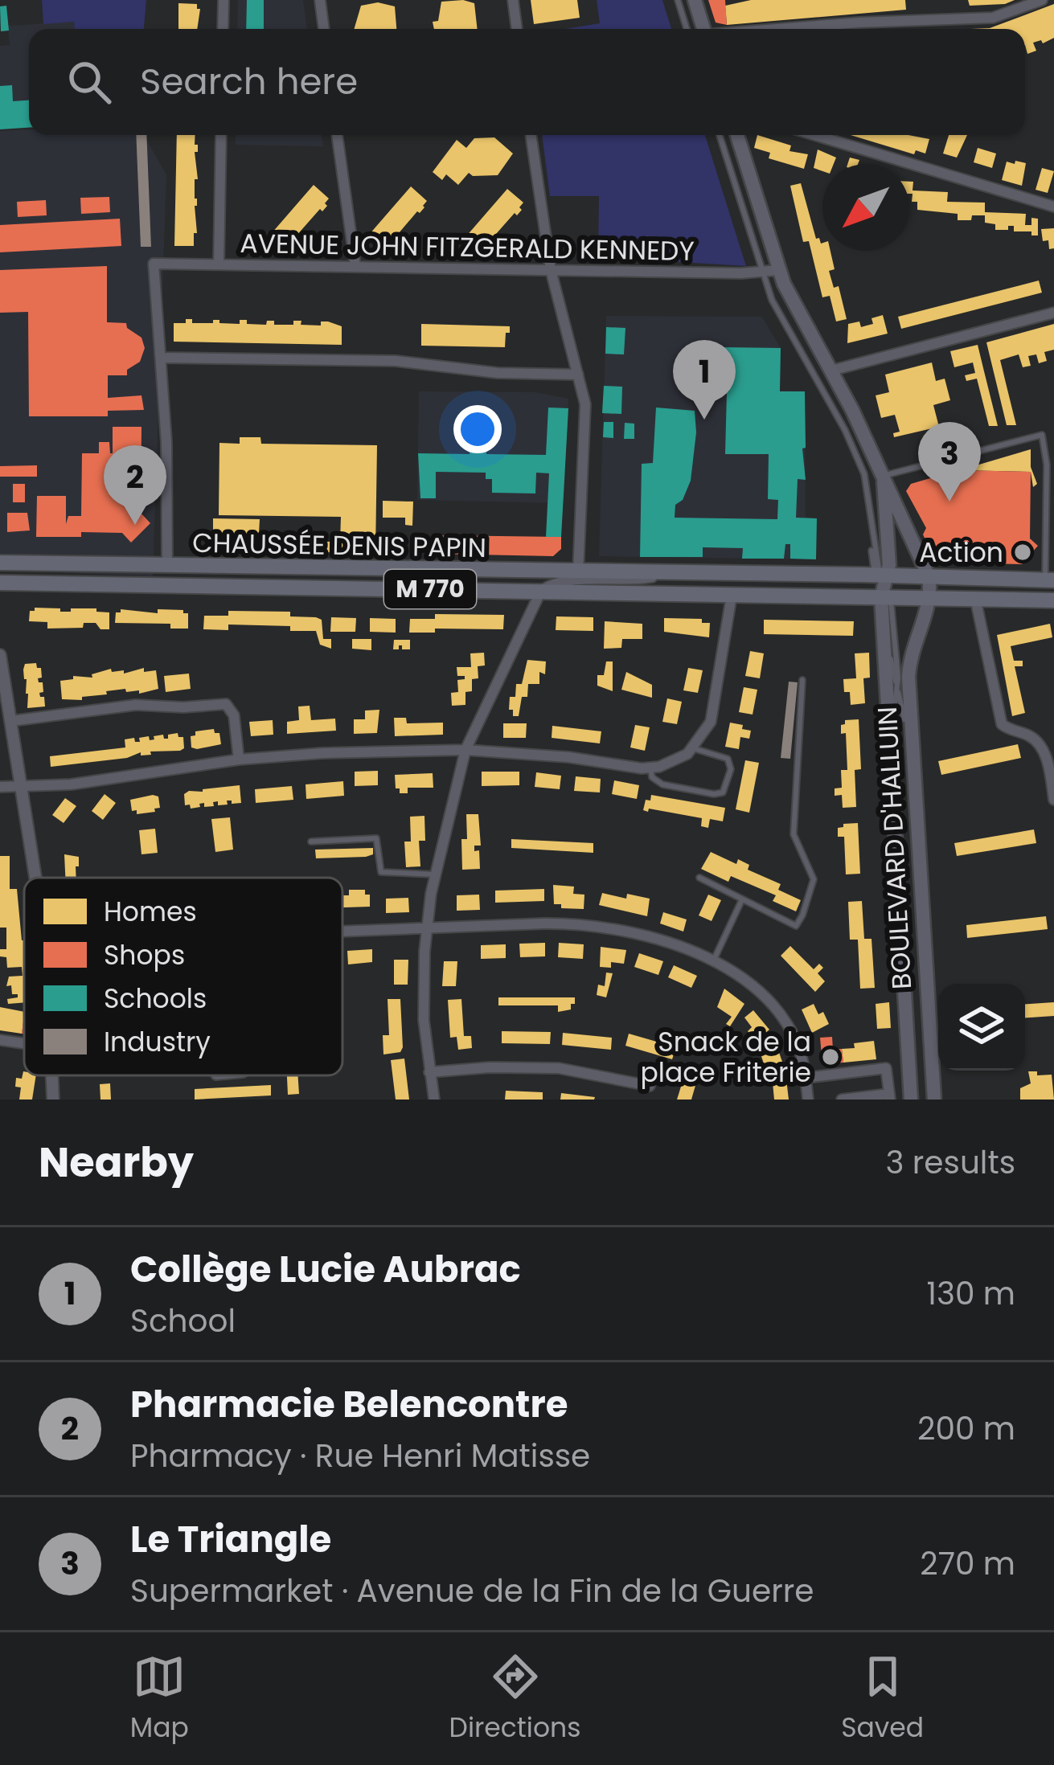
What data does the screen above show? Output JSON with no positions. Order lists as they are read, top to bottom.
{
  "streets": {
    "main road": ["CHAUSSÉE DENIS PAPIN", "M 770", "BOULEVARD D'HALLUIN"],
    "street": ["AVENUE JOHN FITZGERALD KENNEDY"]
  },
  "crossings": [
    ["CHAUSSÉE DENIS PAPIN", "BOULEVARD D'HALLUIN"]
  ],
  "places": ["Action", "Snack de la place Friterie"],
  "legend": [
    "Homes",
    "Shops",
    "Schools",
    "Industry"
  ],
  "north": "bottom left",
  "page": {
    "search": "Search here",
    "pins": ["1", "3", "2"],
    "heading": ["Nearby", "3 results"],
    "list": [
      {
        "mark": "1",
        "name": "Collège Lucie Aubrac",
        "note": "School",
        "value": "130 m"
      },
      {
        "mark": "2",
        "name": "Pharmacie Belencontre",
        "note": "Pharmacy · Rue Henri Matisse",
        "value": "200 m"
      },
      {
        "mark": "3",
        "name": "Le Triangle",
        "note": "Supermarket · Avenue de la Fin de la Guerre",
        "value": "270 m"
      }
    ],
    "nav": ["Map", "Directions", "Saved"]
  }
}
